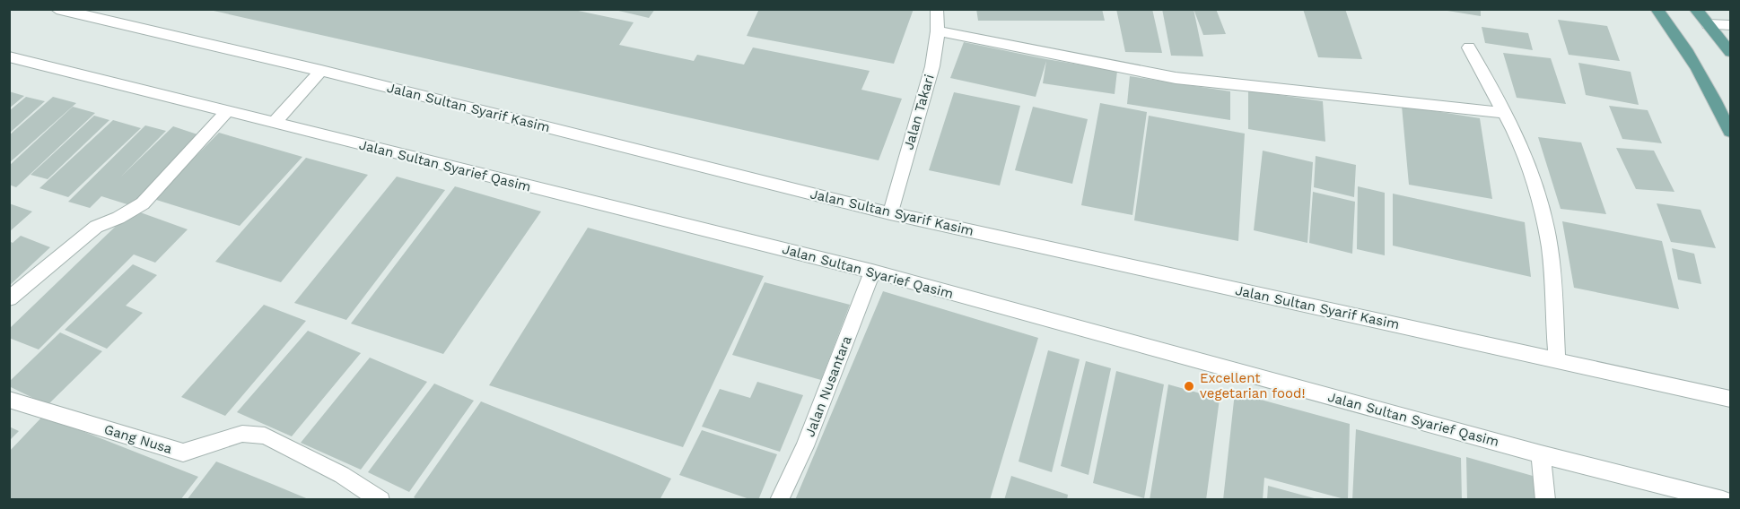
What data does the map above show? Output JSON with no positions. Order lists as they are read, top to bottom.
{
  "streets": {
    "street": [
      "Jalan Sultan Syarif Kasim",
      "Jalan Takari",
      "Jalan Sultan Syarief Qasim",
      "Jalan Nusantara",
      "Gang Nusa"
    ]
  },
  "crossings": [
    ["Jalan Sultan Syarif Kasim", "Jalan Takari"],
    ["Jalan Sultan Syarief Qasim", "Jalan Nusantara"]
  ],
  "places": ["Excellent vegetarian food!"]
}
